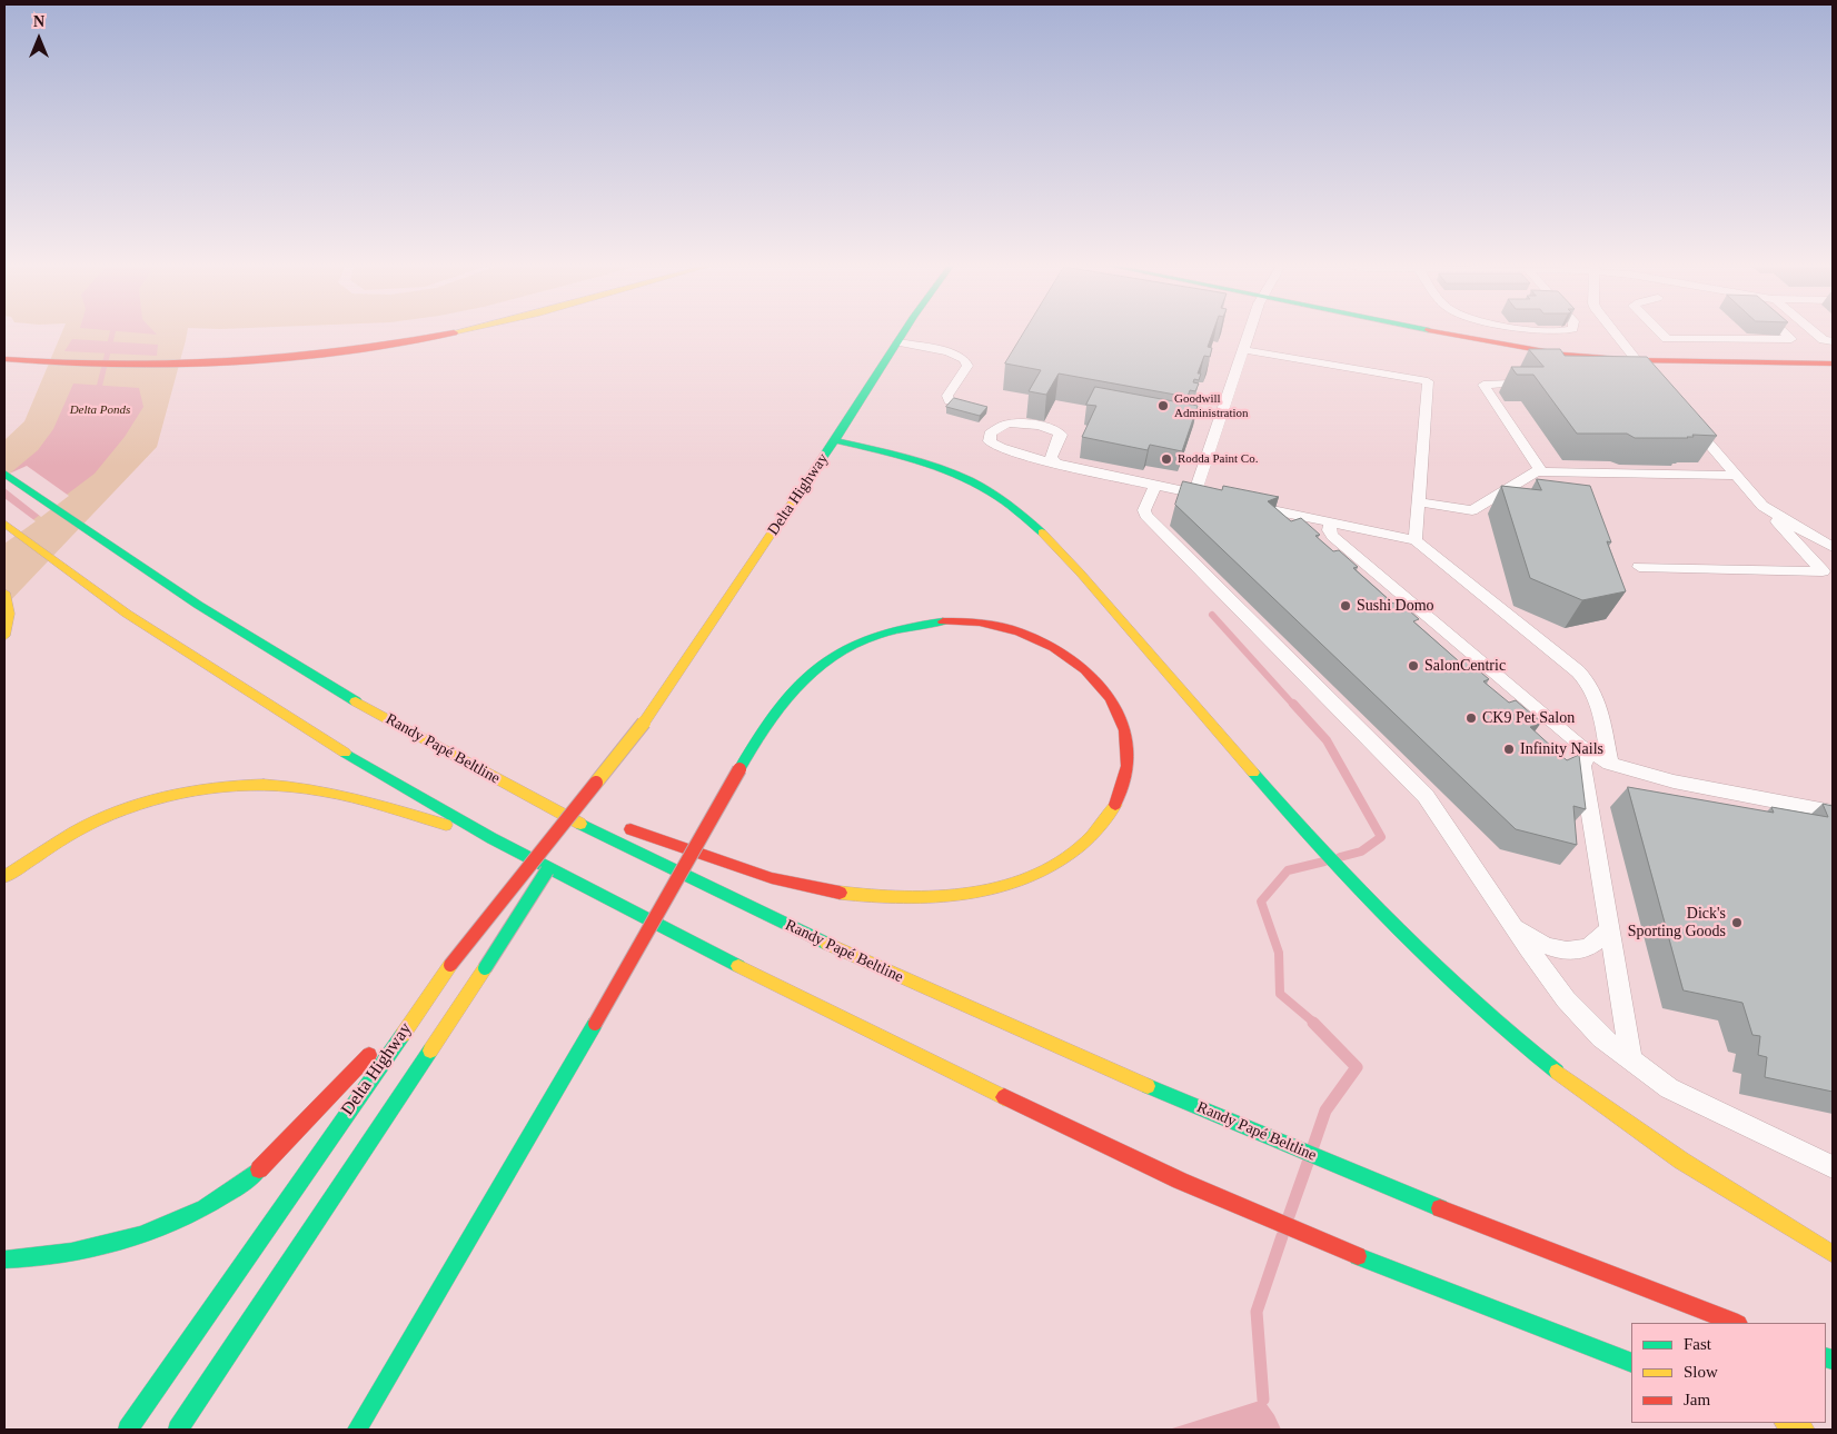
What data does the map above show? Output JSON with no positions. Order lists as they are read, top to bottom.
{
  "streets": {
    "main road": ["Delta Highway", "Randy Papé Beltline"]
  },
  "parks": ["Delta Ponds"],
  "places": [
    "Goodwill Administration",
    "Rodda Paint Co.",
    "Sushi Domo",
    "SalonCentric",
    "CK9 Pet Salon",
    "Infinity Nails",
    "Dick's Sporting Goods"
  ],
  "legend": ["Fast", "Slow", "Jam"],
  "north": "top"
}
